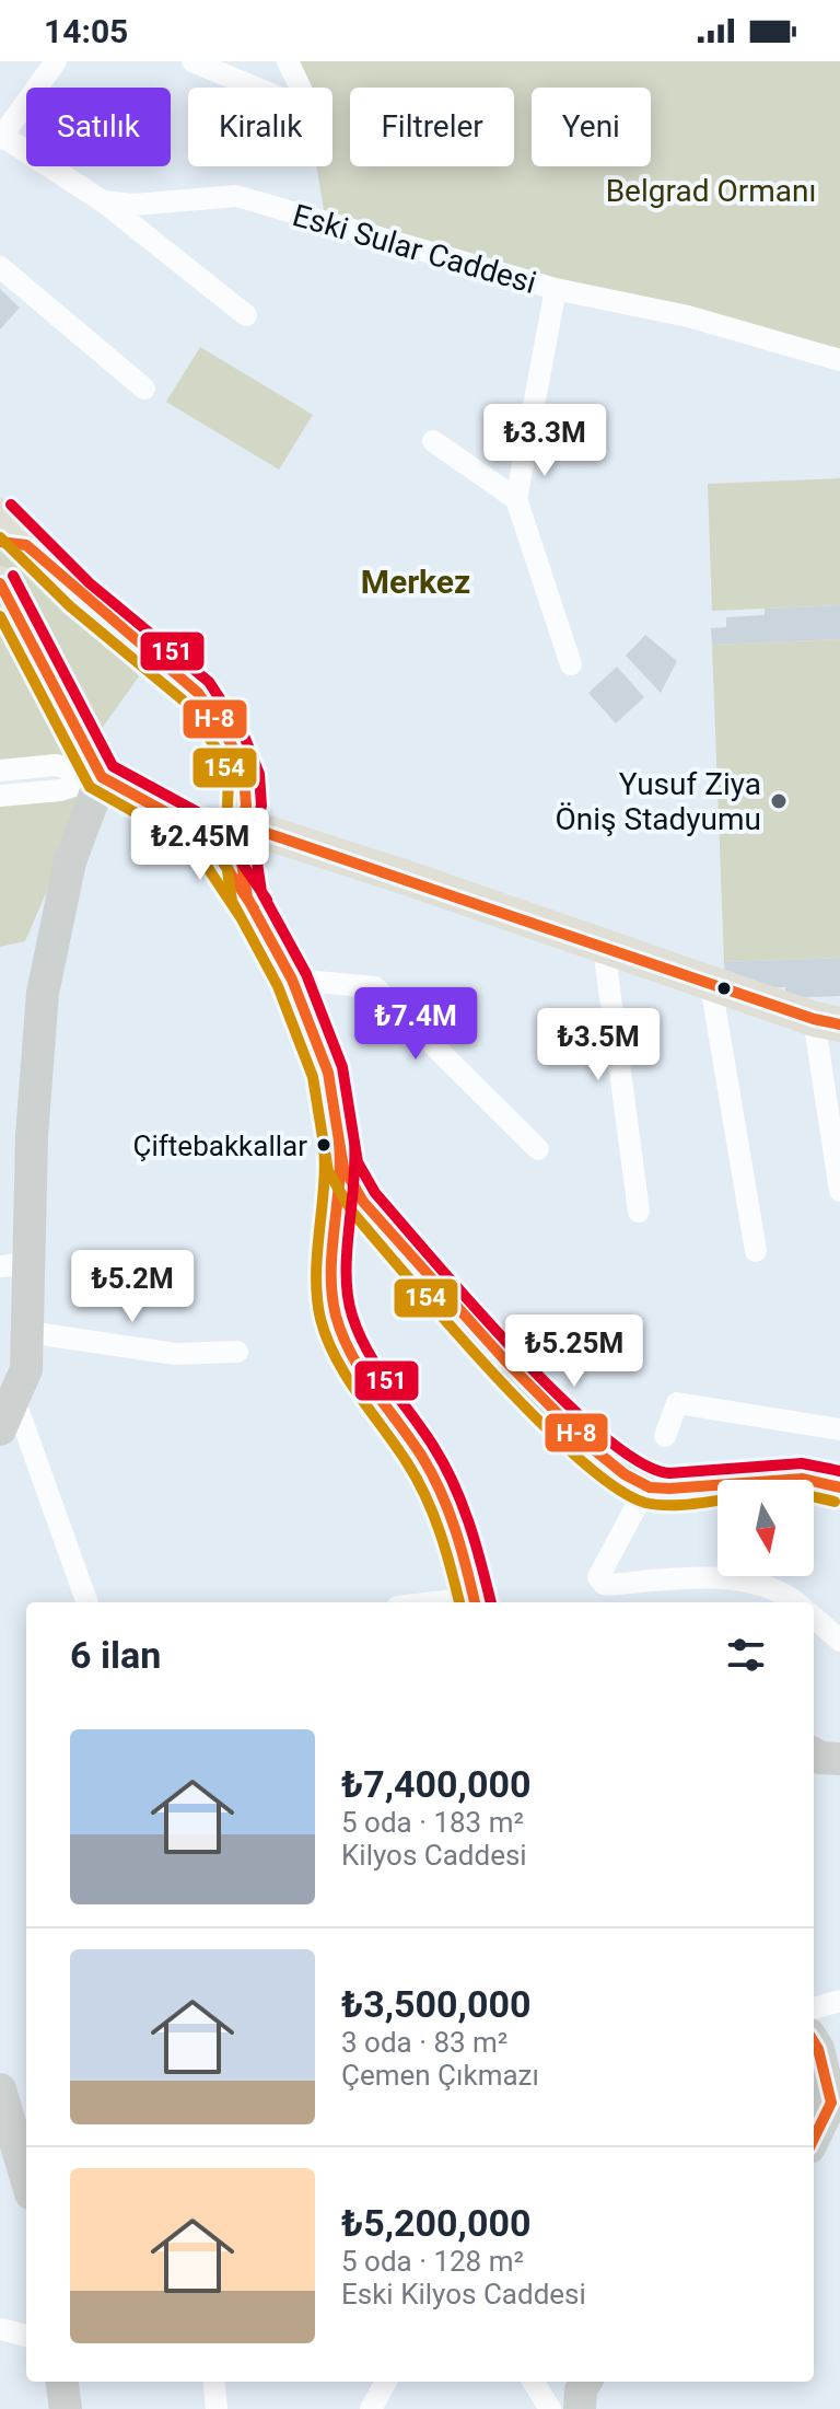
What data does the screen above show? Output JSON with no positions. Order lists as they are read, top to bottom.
{
  "streets": {
    "street": ["Eski Sular Caddesi"]
  },
  "districts": ["Merkez"],
  "parks": ["Belgrad Ormanı"],
  "places": ["Yusuf Ziya Öniş Stadyumu", "Çiftebakkallar"],
  "lines": ["transit line 151", "transit line 154", "transit line H-8"],
  "north": "bottom",
  "page": {
    "status": "14:05",
    "chip": [
      "Satılık",
      "Kiralık",
      "Filtreler",
      "Yeni"
    ],
    "price": [
      "₺3.3M",
      "₺2.45M",
      "₺7.4M",
      "₺3.5M",
      "₺5.2M",
      "₺5.25M"
    ],
    "heading": "6 ilan",
    "list": [
      {
        "name": "₺7,400,000",
        "note": "5 oda · 183 m² · Kilyos Caddesi"
      },
      {
        "name": "₺3,500,000",
        "note": "3 oda · 83 m² · Çemen Çıkmazı"
      },
      {
        "name": "₺5,200,000",
        "note": "5 oda · 128 m² · Eski Kilyos Caddesi"
      }
    ]
  }
}
